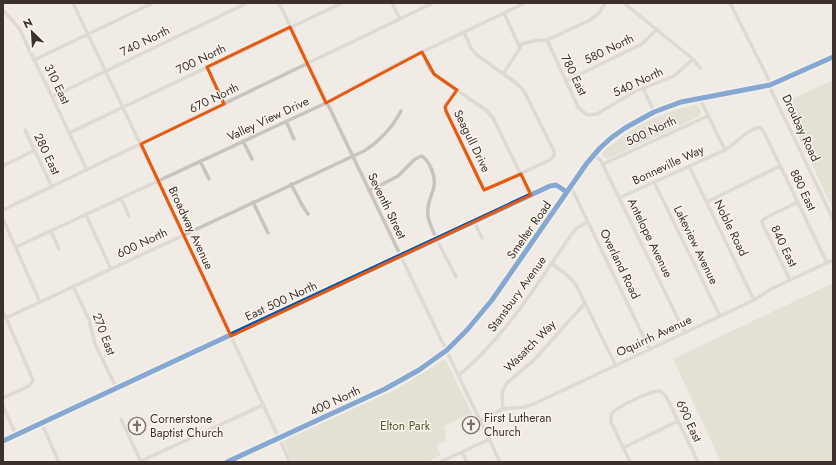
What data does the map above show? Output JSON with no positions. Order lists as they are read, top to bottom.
{
  "streets": {
    "street": [
      "740 North",
      "580 North",
      "700 North",
      "780 East",
      "540 North",
      "310 East",
      "670 North",
      "Valley View Drive",
      "Droubay Road",
      "500 North",
      "Seagull Drive",
      "280 East",
      "Bonneville Way",
      "880 East",
      "Seventh Street",
      "Broadway Avenue",
      "Noble Road",
      "Smelter Road",
      "Antelope Avenue",
      "600 North",
      "Lakeview Avenue",
      "840 East",
      "Overland Road",
      "Stansbury Avenue",
      "East 500 North",
      "270 East",
      "Oquirrh Avenue",
      "Wasatch Way",
      "400 North",
      "690 East"
    ]
  },
  "crossings": [
    ["740 North", "310 East"],
    ["740 North", "Broadway Avenue"],
    ["580 North", "780 East"],
    ["700 North", "310 East"],
    ["700 North", "Seventh Street"],
    ["700 North", "Broadway Avenue"],
    ["780 East", "540 North"],
    ["310 East", "670 North"],
    ["670 North", "280 East"],
    ["670 North", "Seventh Street"],
    ["670 North", "Broadway Avenue"],
    ["Valley View Drive", "Seventh Street"],
    ["Valley View Drive", "Broadway Avenue"],
    ["Droubay Road", "Smelter Road"],
    ["500 North", "Antelope Avenue"],
    ["Bonneville Way", "880 East"],
    ["Bonneville Way", "Noble Road"],
    ["Bonneville Way", "Antelope Avenue"],
    ["Bonneville Way", "Lakeview Avenue"],
    ["880 East", "840 East"],
    ["880 East", "Oquirrh Avenue"],
    ["Seventh Street", "Smelter Road"],
    ["Seventh Street", "600 North"],
    ["Seventh Street", "Stansbury Avenue"],
    ["Seventh Street", "East 500 North"],
    ["Seventh Street", "Oquirrh Avenue"],
    ["Seventh Street", "400 North"],
    ["Broadway Avenue", "600 North"],
    ["Broadway Avenue", "East 500 North"],
    ["Broadway Avenue", "400 North"],
    ["Noble Road", "Oquirrh Avenue"],
    ["Smelter Road", "Antelope Avenue"],
    ["Smelter Road", "Overland Road"],
    ["Smelter Road", "East 500 North"],
    ["Smelter Road", "400 North"],
    ["Antelope Avenue", "Oquirrh Avenue"],
    ["600 North", "270 East"],
    ["Lakeview Avenue", "Oquirrh Avenue"],
    ["840 East", "Oquirrh Avenue"],
    ["Overland Road", "Stansbury Avenue"],
    ["Overland Road", "Oquirrh Avenue"],
    ["East 500 North", "270 East"],
    ["Oquirrh Avenue", "Wasatch Way"]
  ],
  "parks": ["Elton Park"],
  "places": {
    "church": ["First Lutheran Church", "Cornerstone Baptist Church"]
  },
  "north": "top left"
}
